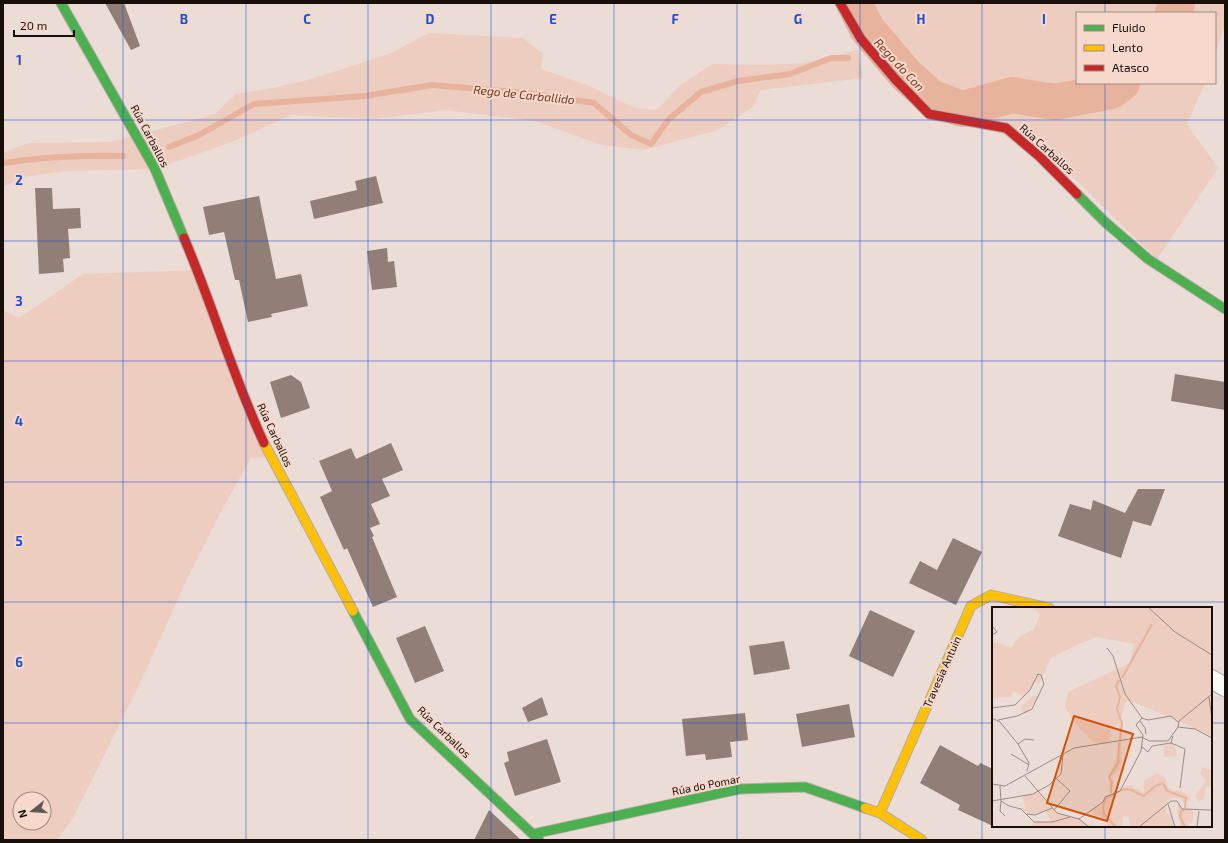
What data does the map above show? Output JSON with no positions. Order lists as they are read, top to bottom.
{
  "streets": {
    "street": ["Rúa Carballos", "Travesia Antuin", "Rúa do Pomar"]
  },
  "crossings": [
    ["Rúa Carballos", "Rúa do Pomar"],
    ["Travesia Antuin", "Rúa do Pomar"]
  ],
  "water": ["Rego do Con", "Rego de Carballido"],
  "legend": ["Fluido", "Lento", "Atasco"],
  "scale_bar": "20 m",
  "north": "left",
  "grid": {
    "columns": [
      "B",
      "C",
      "D",
      "E",
      "F",
      "G",
      "H",
      "I"
    ],
    "rows": [
      "1",
      "2",
      "3",
      "4",
      "5",
      "6"
    ]
  }
}
